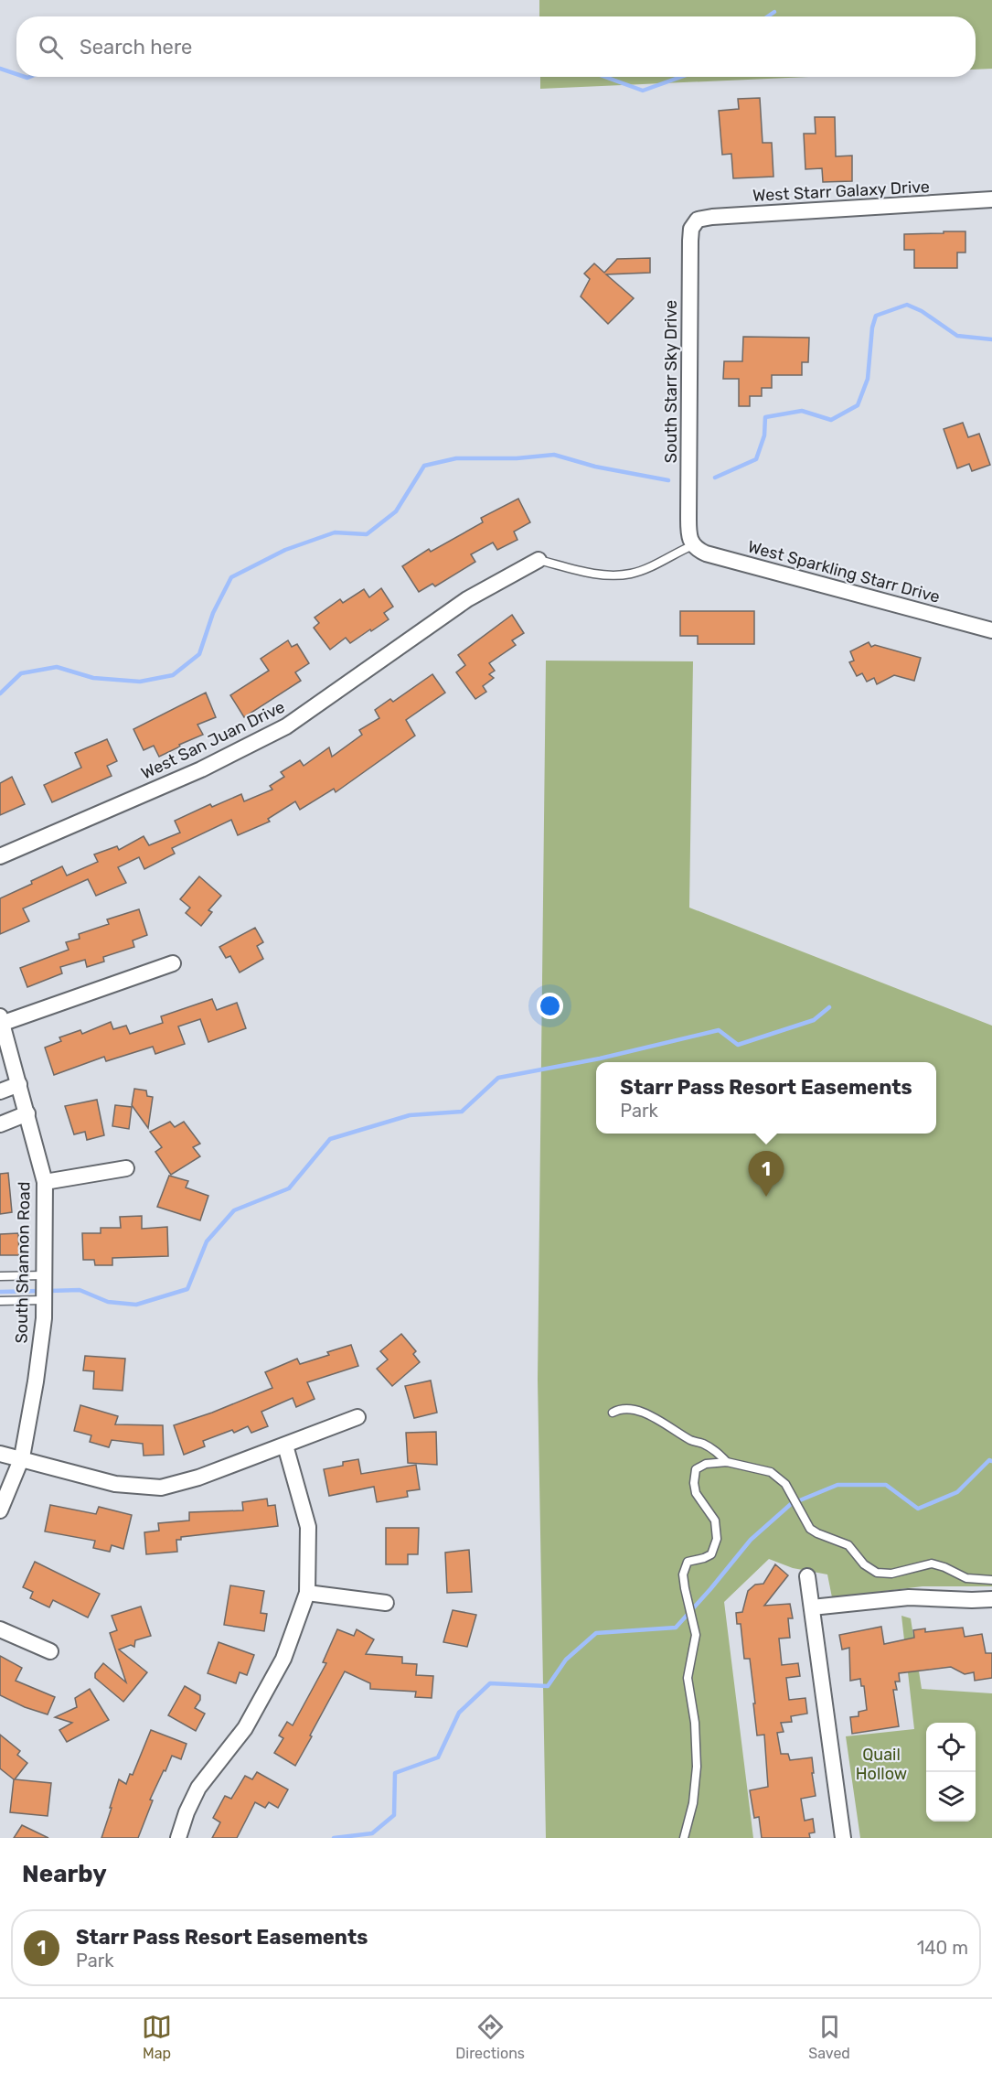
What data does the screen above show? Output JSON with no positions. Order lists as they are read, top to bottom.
{
  "streets": {
    "street": [
      "West Starr Galaxy Drive",
      "South Starr Sky Drive",
      "West Sparkling Starr Drive",
      "West San Juan Drive",
      "South Shannon Road"
    ]
  },
  "crossings": [
    ["West Starr Galaxy Drive", "South Starr Sky Drive"],
    ["South Starr Sky Drive", "West Sparkling Starr Drive"]
  ],
  "parks": ["Quail Hollow"],
  "page": {
    "search": "Search here",
    "popup": ["Starr Pass Resort Easements", "Park"],
    "pins": "1",
    "heading": "Nearby",
    "list": [
      {
        "mark": "1",
        "name": "Starr Pass Resort Easements",
        "note": "Park",
        "value": "140 m"
      }
    ],
    "nav": ["Map", "Directions", "Saved"]
  }
}
